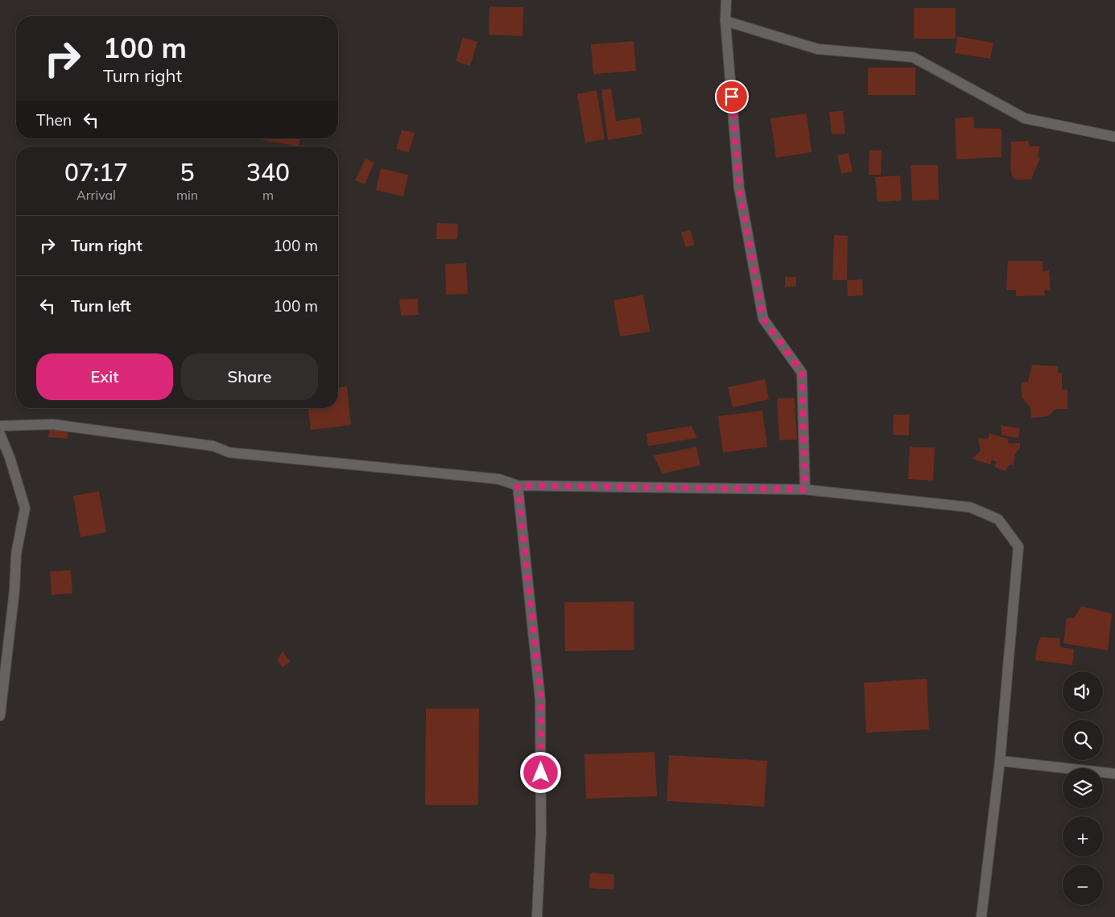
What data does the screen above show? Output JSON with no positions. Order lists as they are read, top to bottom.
{
  "page": {
    "turn": ["100 m", "Turn right"],
    "then": "Then",
    "eta": [
      "07:17",
      "Arrival",
      "5",
      "min",
      "340",
      "m"
    ],
    "list": [
      {
        "name": "Turn right",
        "value": "100 m"
      },
      {
        "name": "Turn left",
        "value": "100 m"
      }
    ],
    "buttons": ["Exit", "Share"],
    "map_buttons": ["+", "−"]
  }
}
